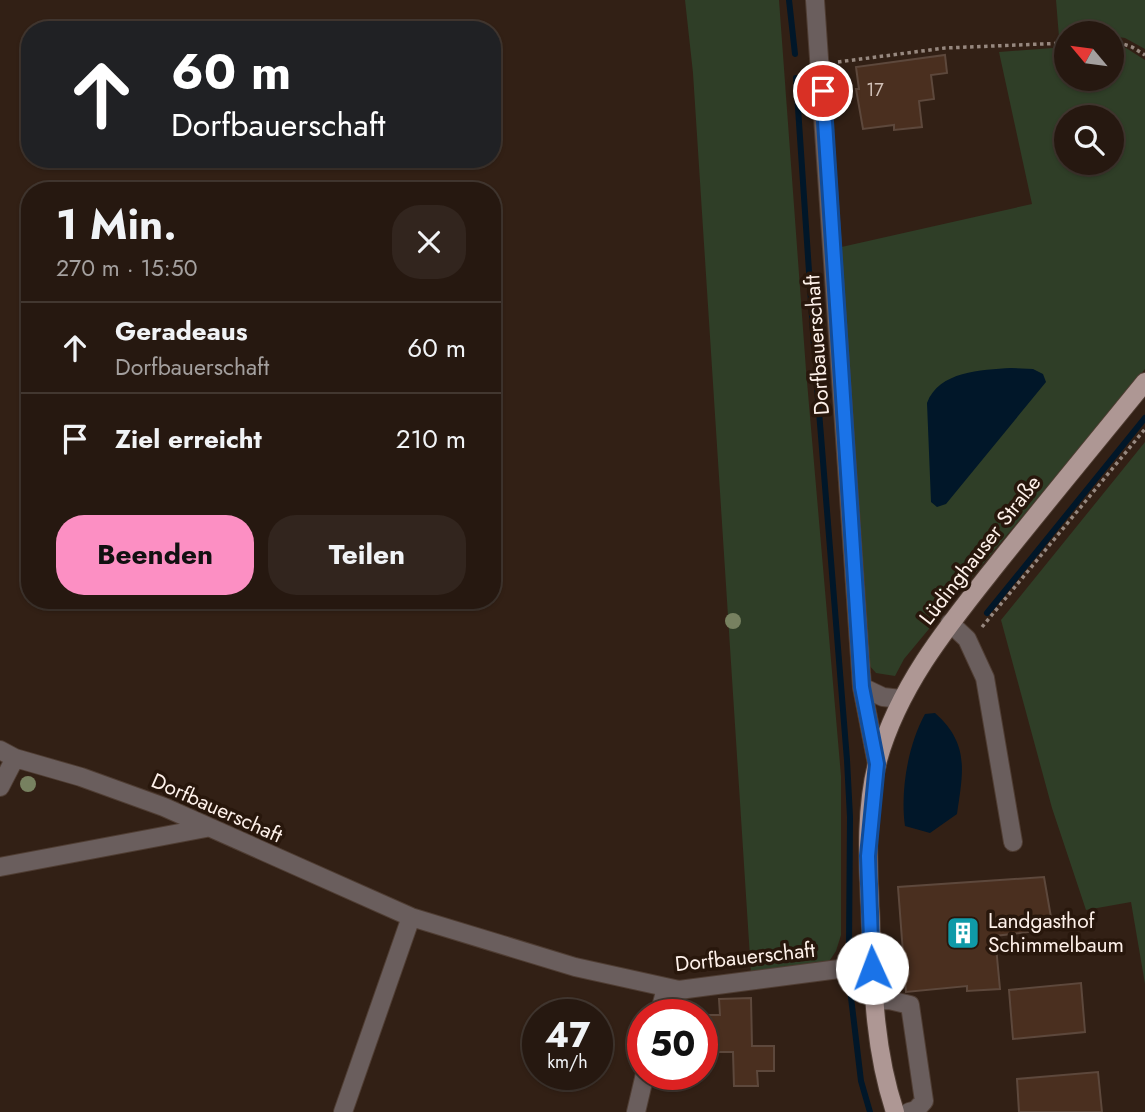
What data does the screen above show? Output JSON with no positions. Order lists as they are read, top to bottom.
{
  "streets": {
    "main road": ["Lüdinghauser Straße"],
    "street": ["Dorfbauerschaft"]
  },
  "crossings": [
    ["Dorfbauerschaft", "Lüdinghauser Straße"]
  ],
  "places": {
    "building": ["Landgasthof Schimmelbaum"]
  },
  "house_numbers": ["17"],
  "north": "top left",
  "page": {
    "turn": ["60 m", "Dorfbauerschaft"],
    "heading": ["1 Min.", "270 m · 15:50"],
    "list": [
      {
        "name": "Geradeaus",
        "note": "Dorfbauerschaft",
        "value": "60 m"
      },
      {
        "name": "Ziel erreicht",
        "value": "210 m"
      }
    ],
    "buttons": ["Beenden", "Teilen"],
    "speed": "47 km/h",
    "limit": "50"
  }
}
